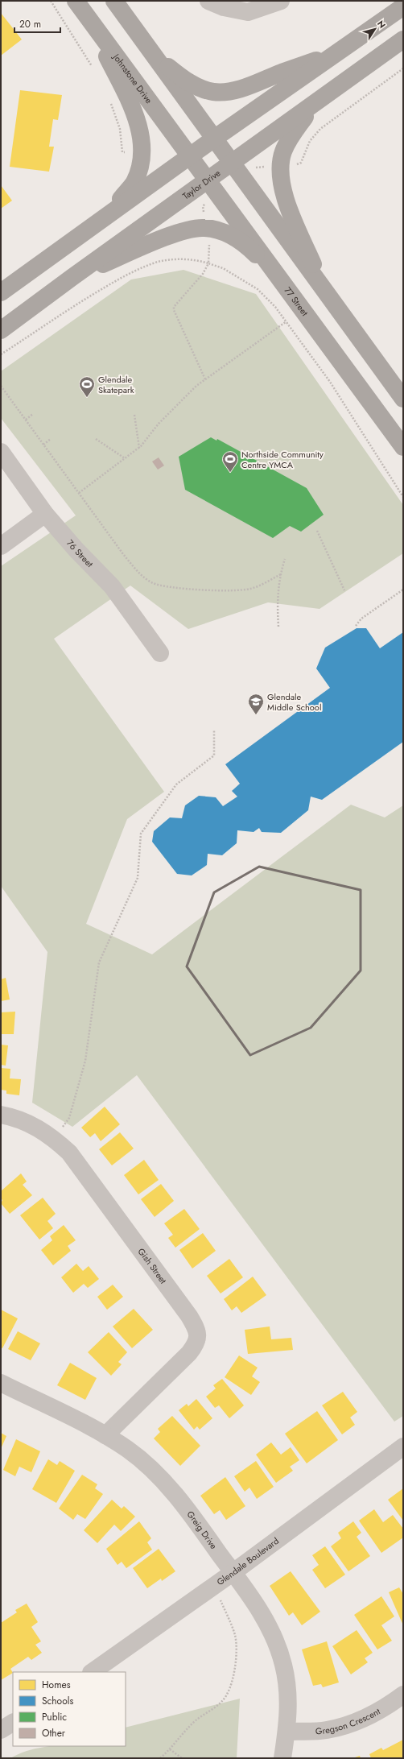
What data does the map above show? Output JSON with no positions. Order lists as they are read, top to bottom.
{
  "streets": {
    "main road": ["Johnstone Drive", "Taylor Drive", "77 Street"],
    "street": [
      "76 Street",
      "Gish Street",
      "Greig Drive",
      "Glendale Boulevard",
      "Gregson Crescent"
    ]
  },
  "crossings": [
    ["Johnstone Drive", "77 Street"],
    ["Taylor Drive", "77 Street"],
    ["Gish Street", "Greig Drive"],
    ["Greig Drive", "Glendale Boulevard"],
    ["Greig Drive", "Gregson Crescent"]
  ],
  "places": {
    "sports": ["Glendale Skatepark", "Northside Community Centre YMCA"],
    "school or university": ["Glendale Middle School"]
  },
  "legend": [
    "Homes",
    "Schools",
    "Public",
    "Other"
  ],
  "scale_bar": "20 m",
  "north": "top right"
}
